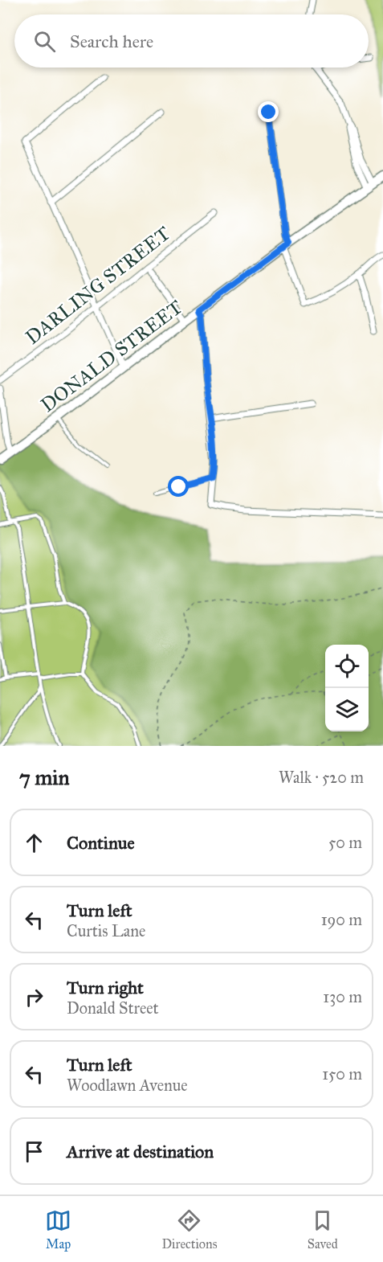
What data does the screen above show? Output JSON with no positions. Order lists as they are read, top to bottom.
{
  "streets": {
    "street": ["DARLING STREET", "DONALD STREET"]
  },
  "page": {
    "search": "Search here",
    "heading": ["7 min", "Walk · 520 m"],
    "list": [
      ["Continue", "50 m"],
      ["Turn left", "Curtis Lane", "190 m"],
      ["Turn right", "Donald Street", "130 m"],
      ["Turn left", "Woodlawn Avenue", "150 m"],
      "Arrive at destination"
    ],
    "nav": ["Map", "Directions", "Saved"]
  }
}
